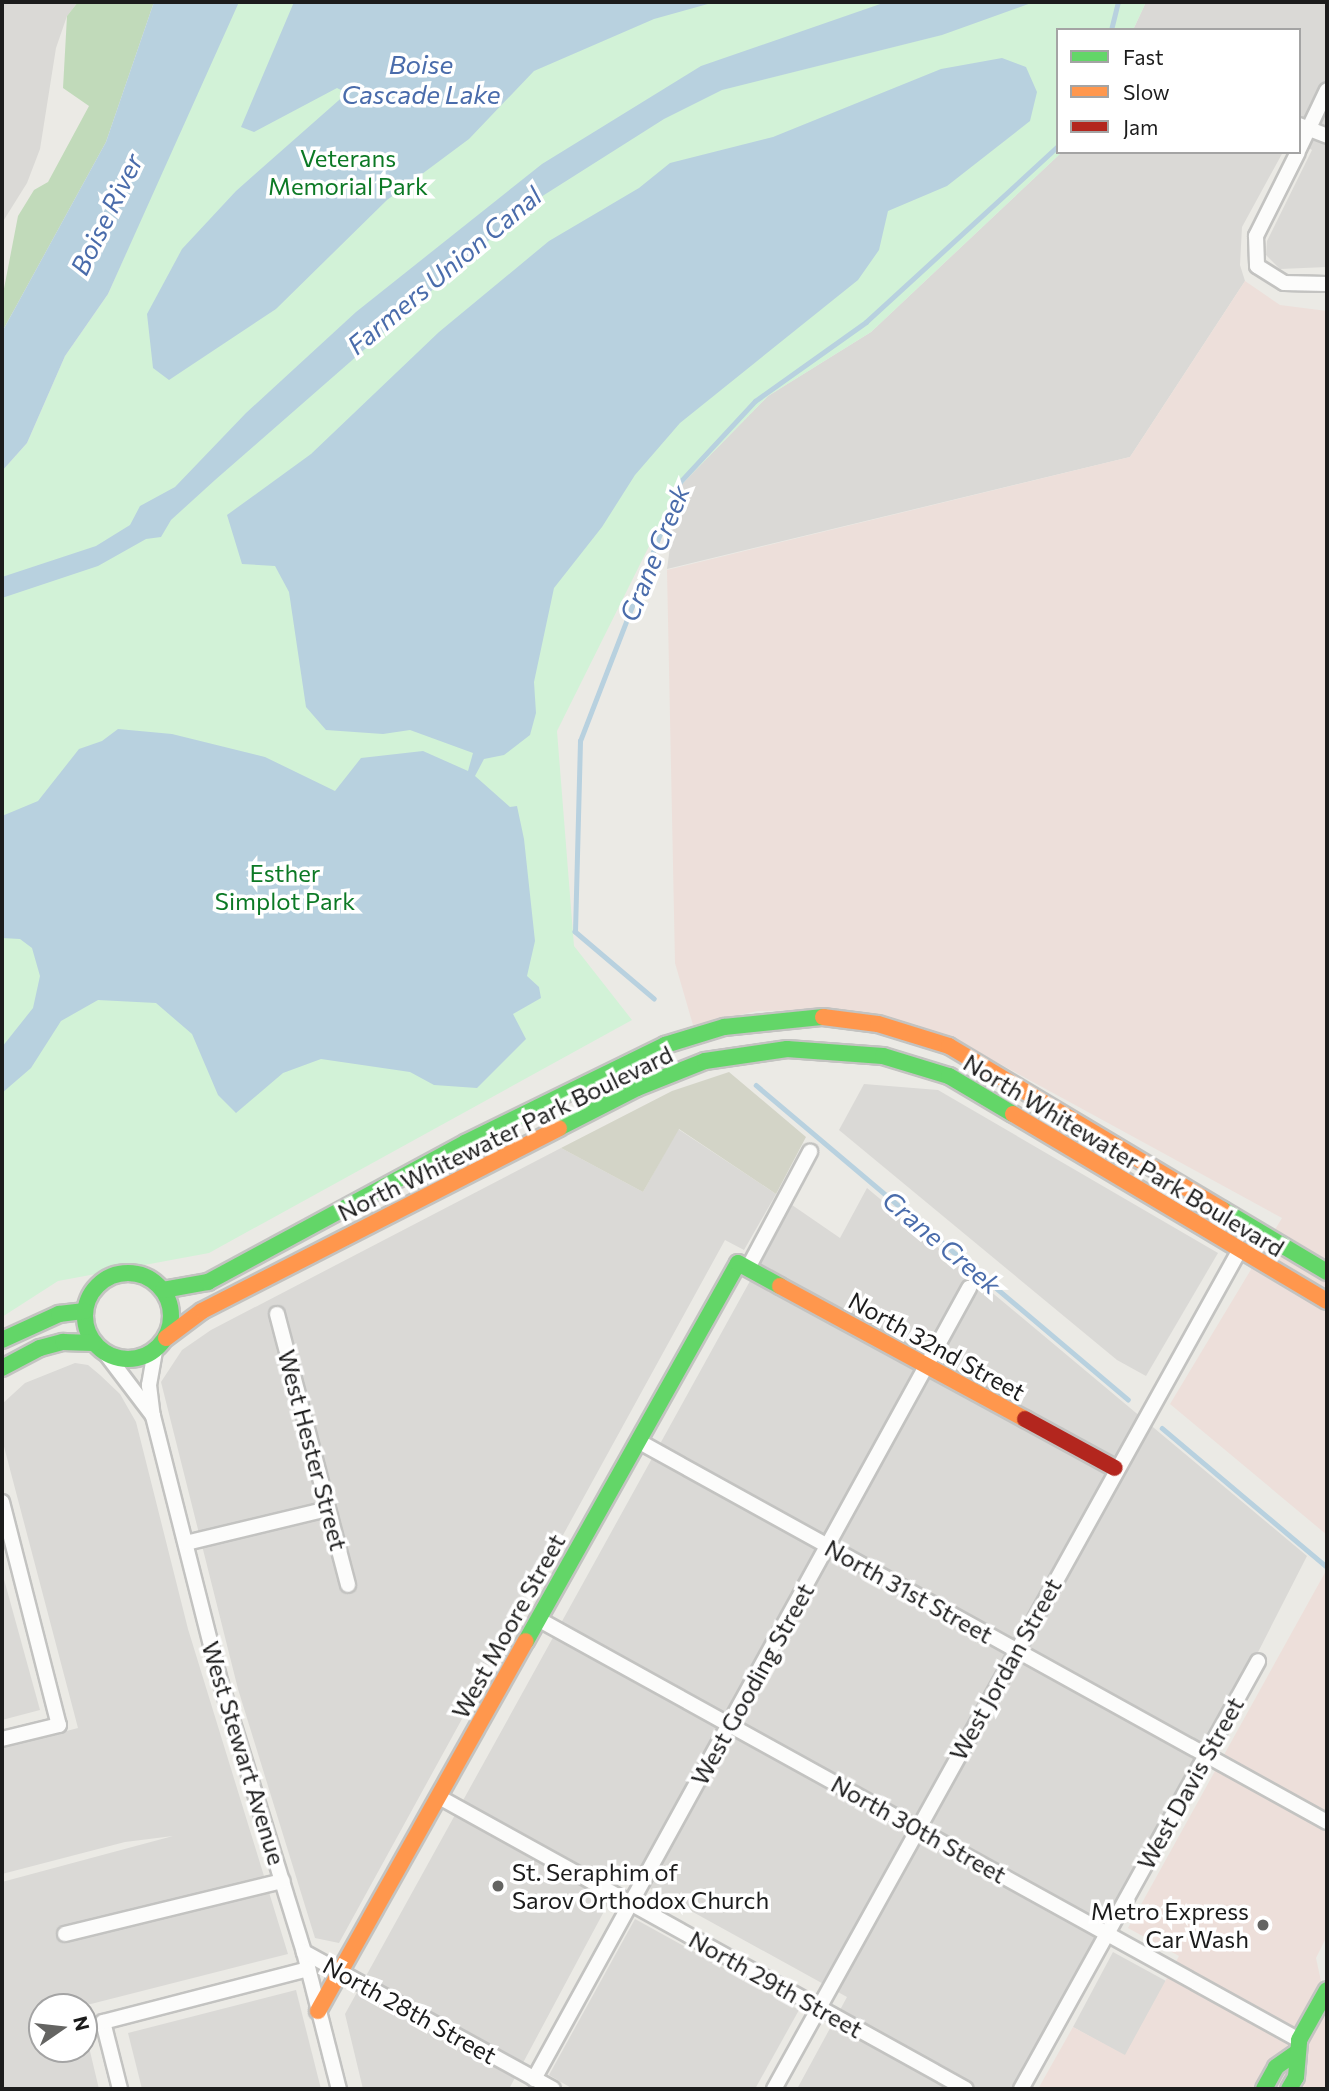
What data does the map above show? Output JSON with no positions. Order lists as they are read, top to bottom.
{
  "streets": {
    "street": [
      "North Whitewater Park Boulevard",
      "North 32nd Street",
      "West Hester Street",
      "North 31st Street",
      "West Moore Street",
      "West Jordan Street",
      "West Gooding Street",
      "West Stewart Avenue",
      "West Davis Street",
      "North 30th Street",
      "North 29th Street",
      "North 28th Street"
    ]
  },
  "crossings": [
    ["North Whitewater Park Boulevard", "West Jordan Street"],
    ["North Whitewater Park Boulevard", "West Stewart Avenue"],
    ["North 32nd Street", "West Moore Street"],
    ["North 32nd Street", "West Jordan Street"],
    ["North 32nd Street", "West Gooding Street"],
    ["North 31st Street", "West Moore Street"],
    ["North 31st Street", "West Jordan Street"],
    ["North 31st Street", "West Gooding Street"],
    ["North 31st Street", "West Davis Street"],
    ["West Moore Street", "West Stewart Avenue"],
    ["West Moore Street", "North 30th Street"],
    ["West Moore Street", "North 29th Street"],
    ["West Moore Street", "North 28th Street"],
    ["West Jordan Street", "North 30th Street"],
    ["West Jordan Street", "North 29th Street"],
    ["West Gooding Street", "North 30th Street"],
    ["West Gooding Street", "North 29th Street"],
    ["West Gooding Street", "North 28th Street"],
    ["West Stewart Avenue", "North 28th Street"],
    ["West Davis Street", "North 30th Street"]
  ],
  "water": [
    "Boise Cascade Lake",
    "Boise River",
    "Farmers Union Canal",
    "Crane Creek"
  ],
  "parks": ["Veterans Memorial Park", "Esther Simplot Park"],
  "places": ["St. Seraphim of Sarov Orthodox Church", "Metro Express Car Wash"],
  "legend": ["Fast", "Slow", "Jam"],
  "north": "right"
}
